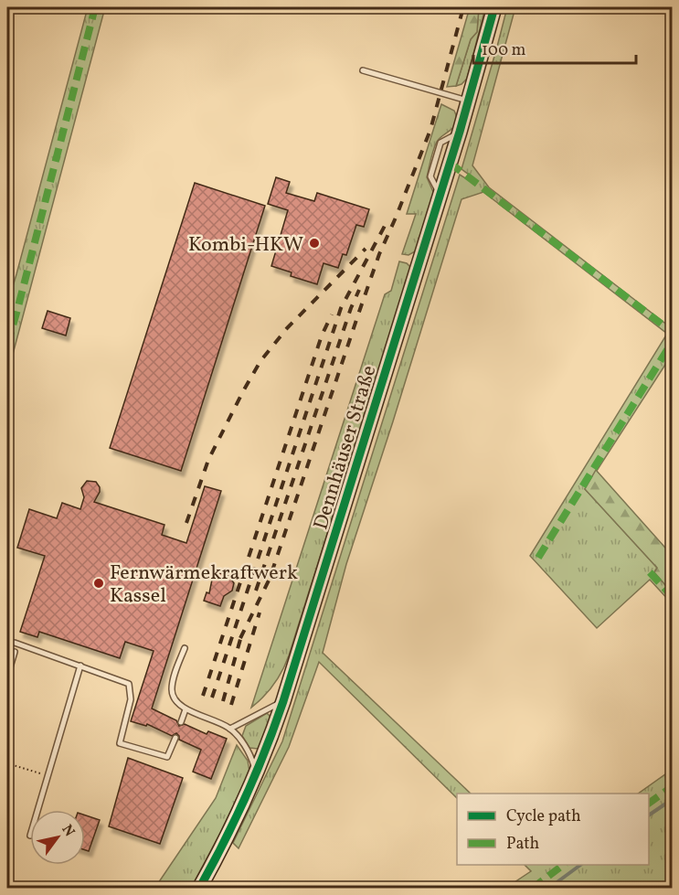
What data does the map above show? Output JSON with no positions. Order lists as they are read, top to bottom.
{
  "streets": {
    "street": ["Dennhäuser Straße"]
  },
  "places": ["Kombi-HKW", "Fernwärmekraftwerk Kassel"],
  "legend": ["Cycle path", "Path"],
  "scale_bar": "100 m",
  "north": "top right"
}
